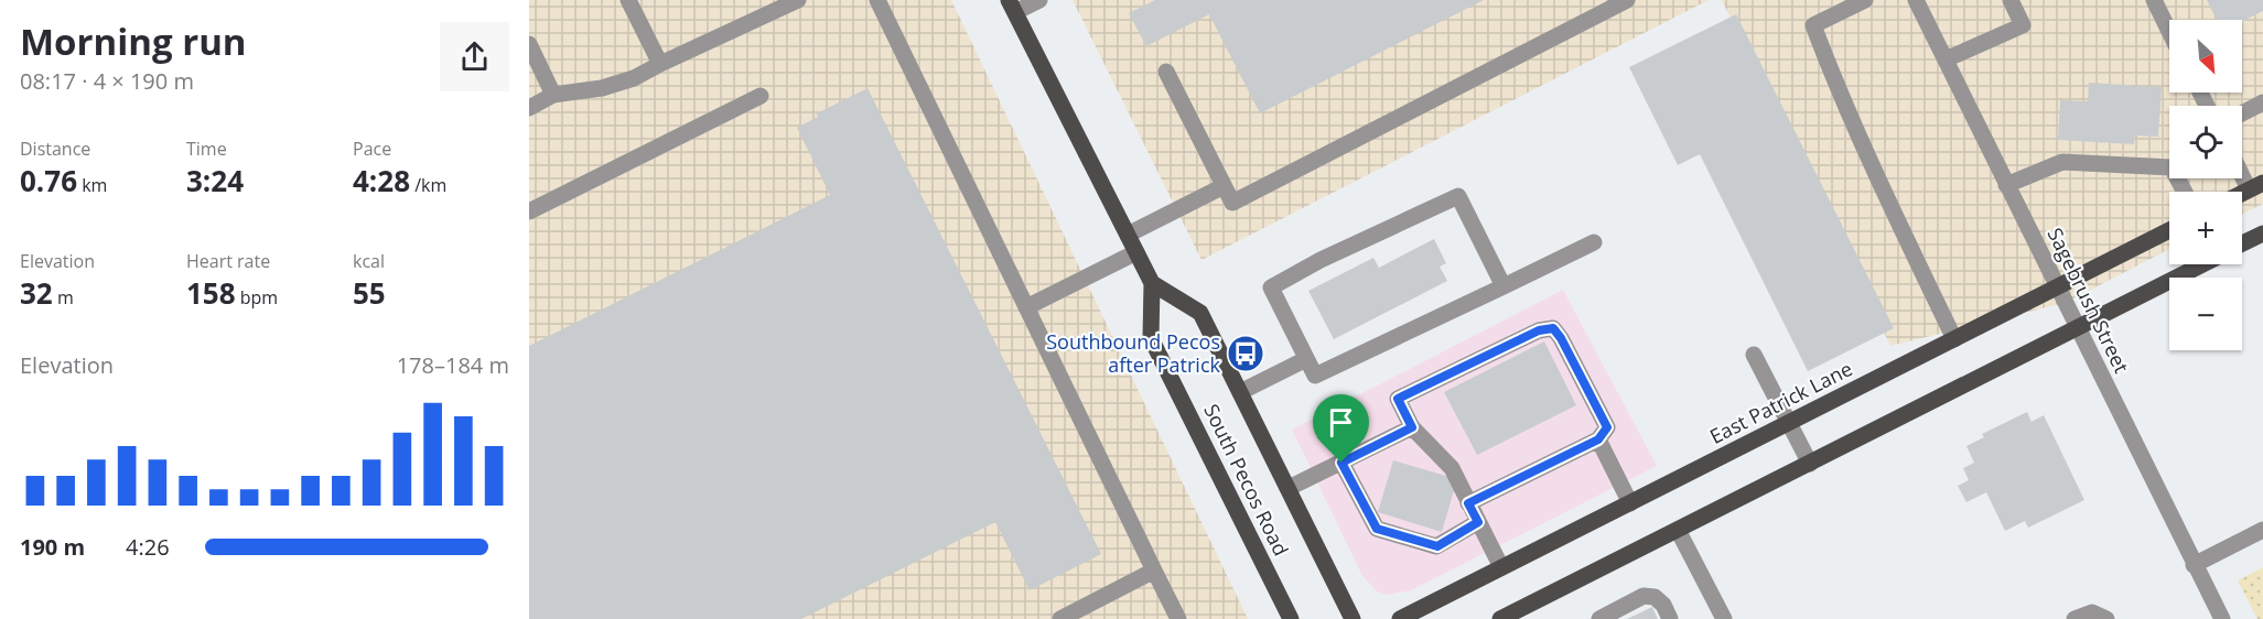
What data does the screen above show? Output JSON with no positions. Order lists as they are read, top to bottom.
{
  "streets": {
    "main road": ["East Patrick Lane", "South Pecos Road"],
    "street": ["Sagebrush Street"]
  },
  "crossings": [
    ["Sagebrush Street", "East Patrick Lane"]
  ],
  "places": {
    "bus stop": ["Southbound Pecos after Patrick"]
  },
  "north": "bottom right",
  "page": {
    "heading": ["Morning run", "08:17 · 4 × 190 m"],
    "map_buttons": ["+", "−"],
    "stats": [
      ["Distance", "0.76 km"],
      ["Time", "3:24"],
      ["Pace", "4:28 /km"],
      ["Elevation", "32 m"],
      ["Heart rate", "158 bpm"],
      ["kcal", "55"]
    ],
    "chart": ["Elevation", "178–184 m"],
    "list": [
      {
        "name": "190 m",
        "note": "4:26"
      }
    ]
  }
}
